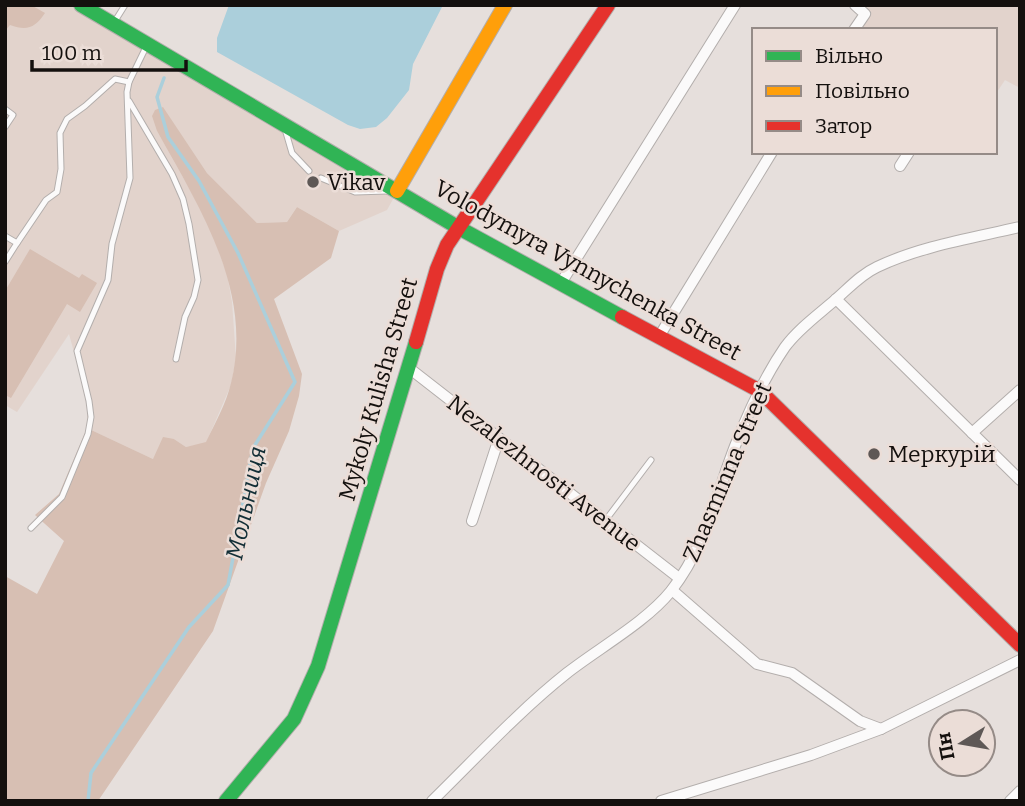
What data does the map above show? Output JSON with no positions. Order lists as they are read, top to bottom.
{
  "streets": {
    "main road": ["Volodymyra Vynnychenka Street", "Mykoly Kulisha Street"],
    "street": ["Zhasminna Street", "Nezalezhnosti Avenue"]
  },
  "crossings": [
    ["Volodymyra Vynnychenka Street", "Mykoly Kulisha Street"],
    ["Volodymyra Vynnychenka Street", "Zhasminna Street"],
    ["Mykoly Kulisha Street", "Nezalezhnosti Avenue"],
    ["Zhasminna Street", "Nezalezhnosti Avenue"]
  ],
  "water": ["Мольниця"],
  "places": ["Vikav", "Меркурій"],
  "legend": ["Вільно", "Повільно", "Затор"],
  "scale_bar": "100 m",
  "north": "left"
}
